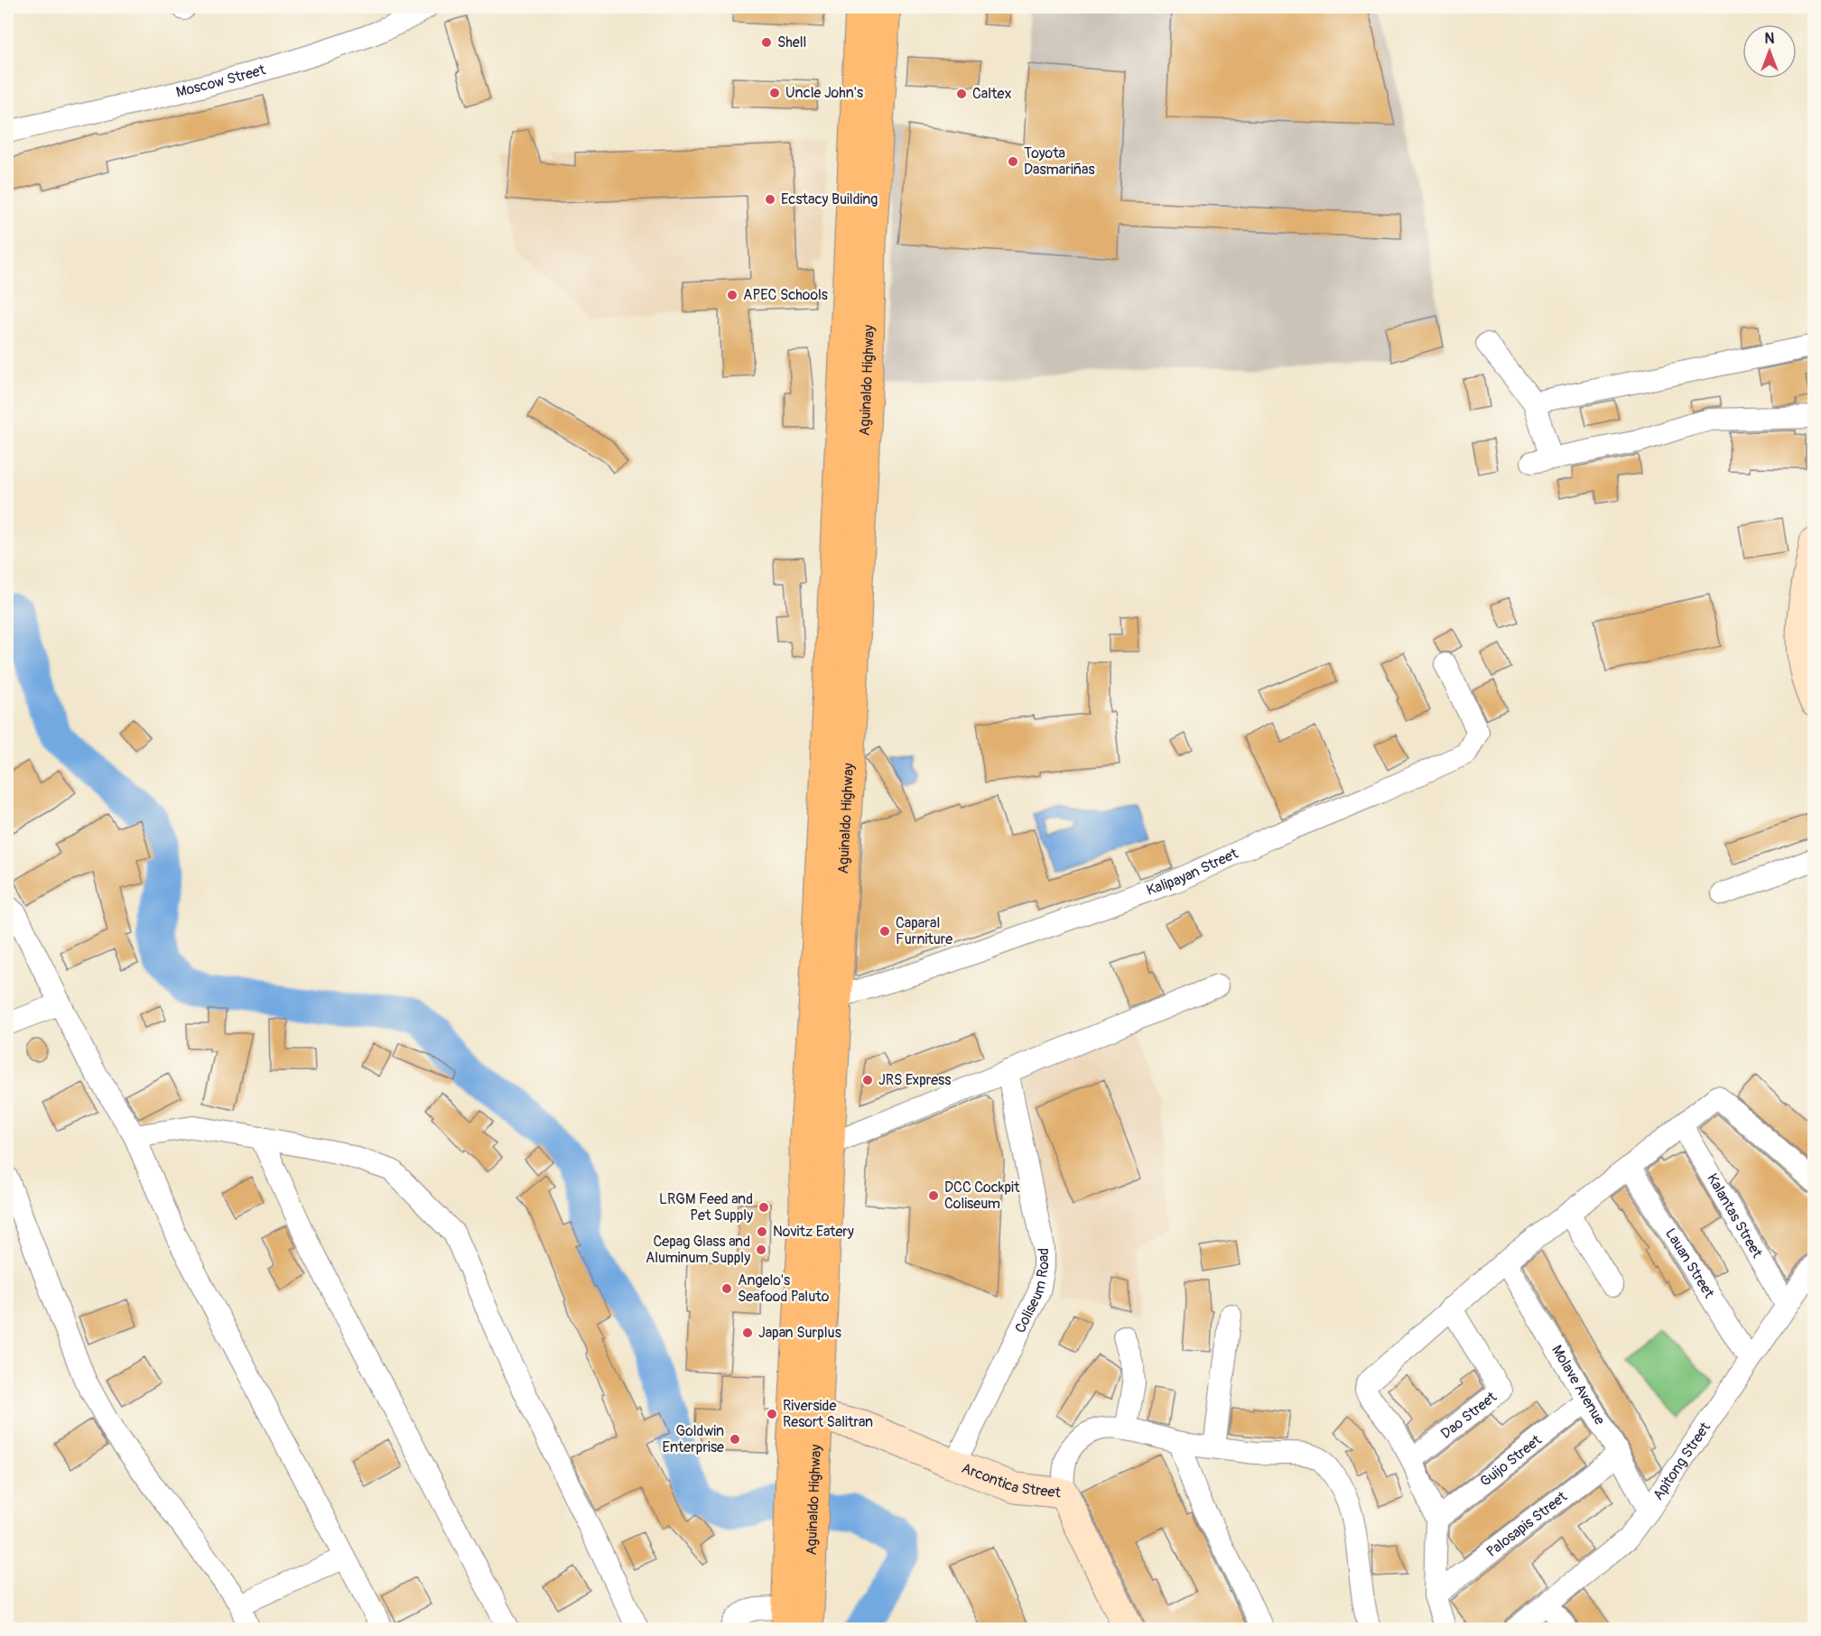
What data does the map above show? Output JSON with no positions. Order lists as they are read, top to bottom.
{
  "streets": {
    "highway": ["Aguinaldo Highway"],
    "street": [
      "Moscow Street",
      "Kalipayan Street",
      "Kalantas Street",
      "Lauan Street",
      "Coliseum Road",
      "Molave Avenue",
      "Dao Street",
      "Guijo Street",
      "Apitong Street",
      "Arcontica Street",
      "Palosapis Street"
    ]
  },
  "crossings": [
    ["Aguinaldo Highway", "Kalipayan Street"],
    ["Aguinaldo Highway", "Arcontica Street"],
    ["Kalantas Street", "Apitong Street"],
    ["Lauan Street", "Apitong Street"],
    ["Coliseum Road", "Arcontica Street"],
    ["Molave Avenue", "Guijo Street"],
    ["Molave Avenue", "Apitong Street"],
    ["Molave Avenue", "Palosapis Street"]
  ],
  "places": [
    "Shell",
    "Uncle John's",
    "Caltex",
    "Toyota Dasmariñas",
    "Ecstacy Building",
    "APEC Schools",
    "Caparal Furniture",
    "JRS Express",
    "DCC Cockpit Coliseum",
    "LRGM Feed and Pet Supply",
    "Novitz Eatery",
    "Cepag Glass and Aluminum Supply",
    "Angelo's Seafood Paluto",
    "Japan Surplus",
    "Riverside Resort Salitran",
    "Goldwin Enterprise"
  ],
  "north": "top"
}
